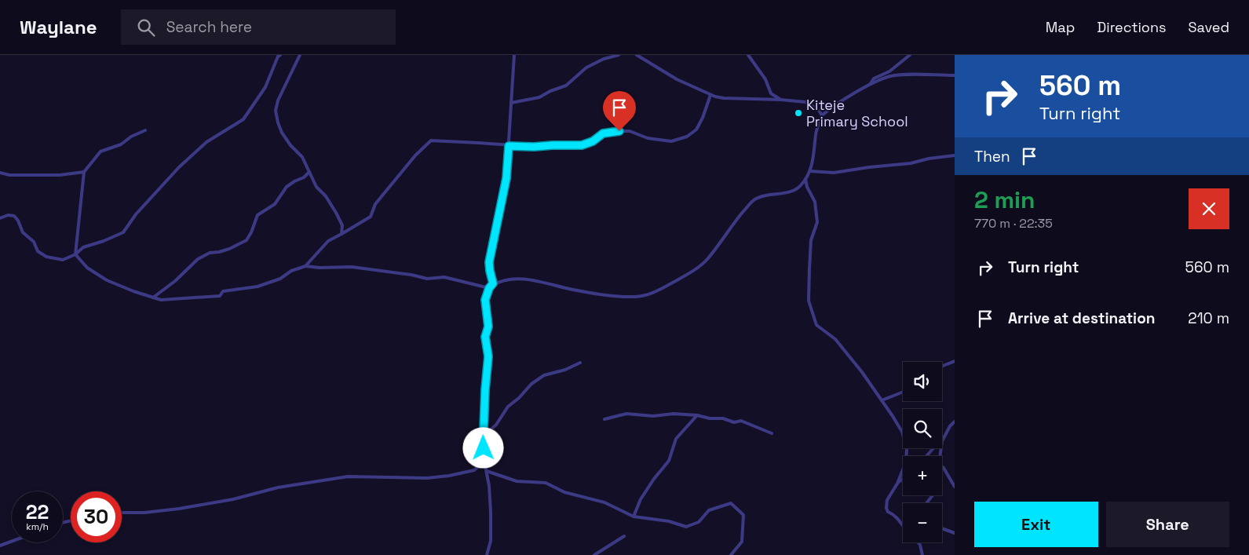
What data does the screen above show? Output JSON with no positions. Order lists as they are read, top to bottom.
{
  "places": ["Kiteje Primary School"],
  "page": {
    "header": "Waylane",
    "search": "Search here",
    "nav": ["Map", "Directions", "Saved"],
    "turn": ["560 m", "Turn right"],
    "then": "Then",
    "heading": ["2 min", "770 m · 22:35"],
    "list": [
      {
        "name": "Turn right",
        "value": "560 m"
      },
      {
        "name": "Arrive at destination",
        "value": "210 m"
      }
    ],
    "map_buttons": ["+", "−"],
    "speed": "22 km/h",
    "limit": "30",
    "buttons": ["Exit", "Share"]
  }
}
